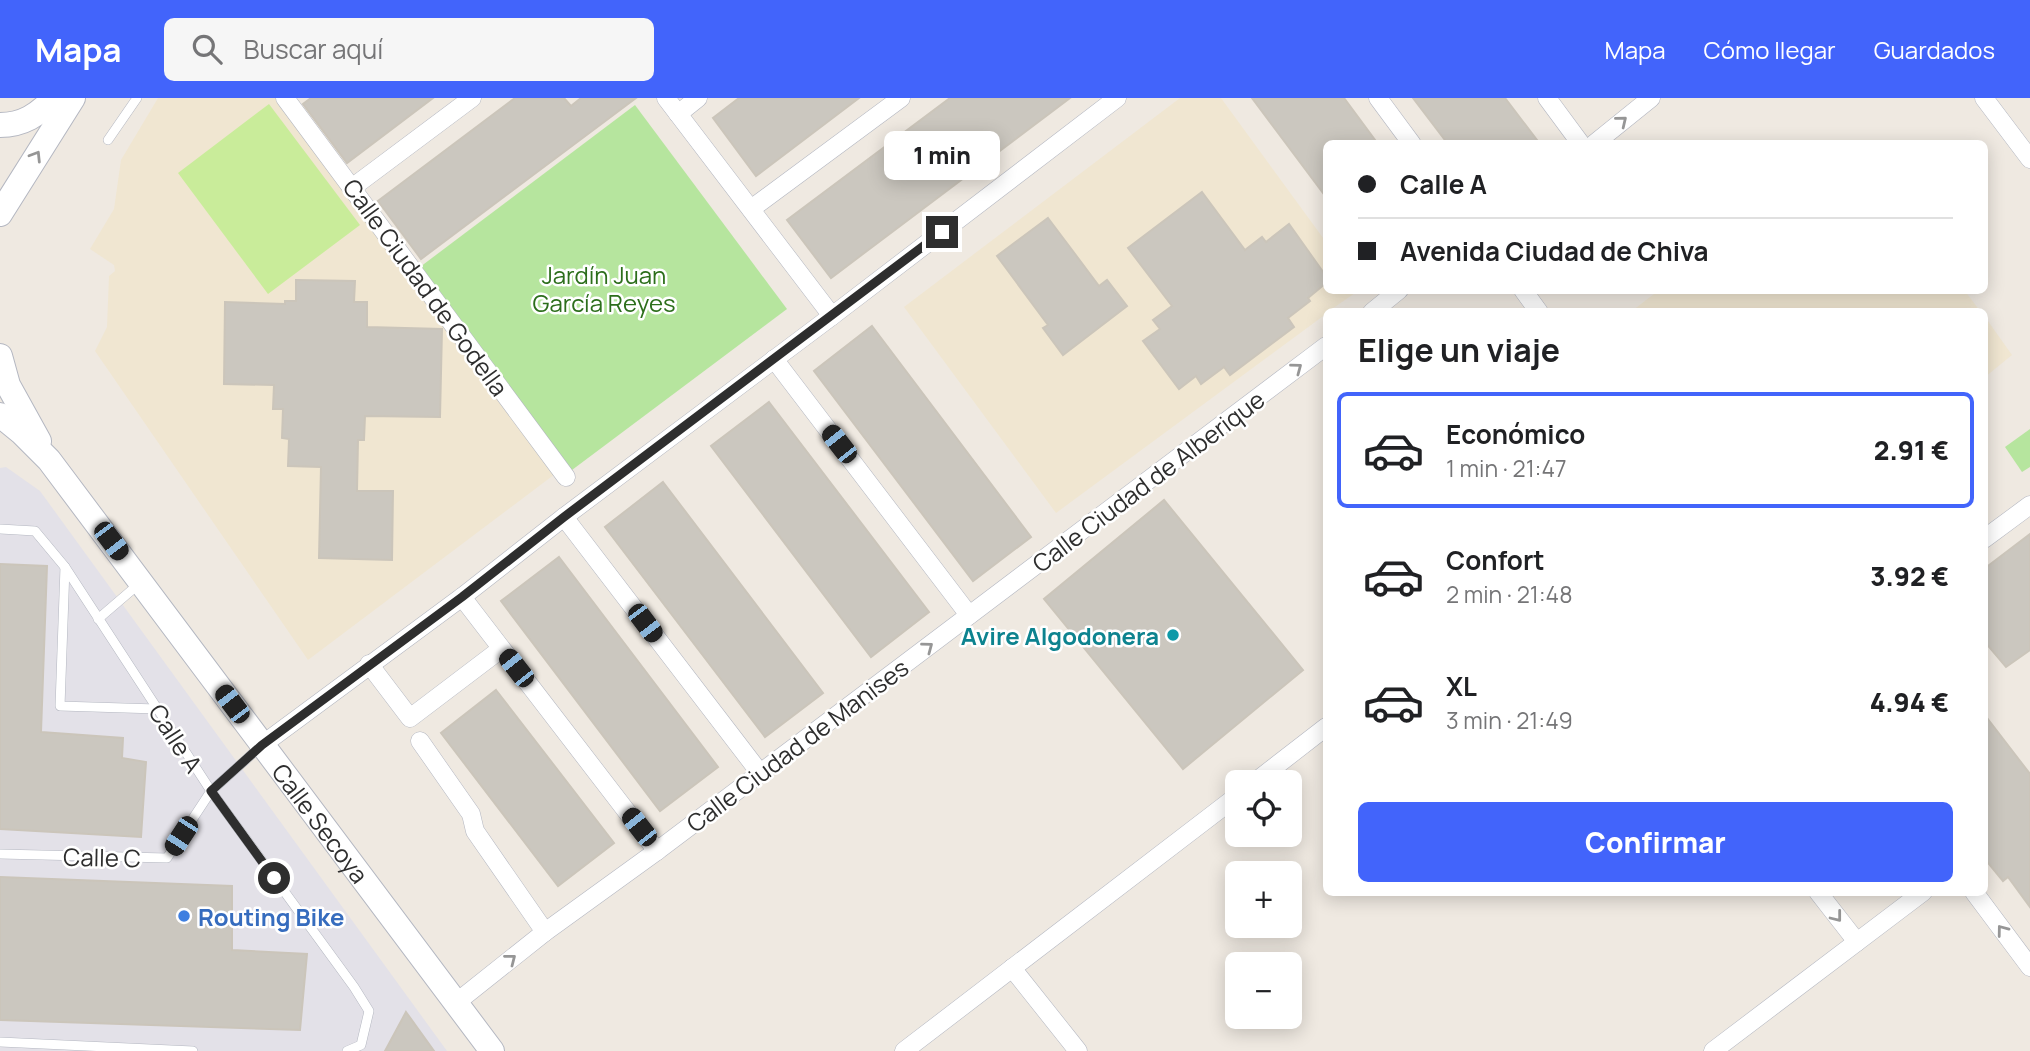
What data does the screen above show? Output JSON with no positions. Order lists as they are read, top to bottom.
{
  "streets": {
    "main road": ["Calle Secoya"],
    "street": ["Calle Ciudad de Godella", "Calle Ciudad de Alberique", "Calle Ciudad de Manises"],
    "lane": ["Calle A", "Calle C"]
  },
  "crossings": [
    ["Calle Ciudad de Alberique", "Calle Ciudad de Manises"],
    ["Calle A", "Calle C"],
    ["Calle Ciudad de Manises", "Calle Secoya"]
  ],
  "one_way": ["Calle Ciudad de Alberique", "Calle Ciudad de Manises"],
  "parks": ["Jardín Juan García Reyes"],
  "places": ["Avire Algodonera", "Routing Bike"],
  "page": {
    "header": "Mapa",
    "search": "Buscar aquí",
    "nav": ["Mapa", "Cómo llegar", "Guardados"],
    "bubble": "1 min",
    "banner": ["Calle A", "Avenida Ciudad de Chiva"],
    "heading": "Elige un viaje",
    "list": [
      {
        "name": "Económico",
        "note": "1 min · 21:47",
        "value": "2.91 €"
      },
      {
        "name": "Confort",
        "note": "2 min · 21:48",
        "value": "3.92 €"
      },
      {
        "name": "XL",
        "note": "3 min · 21:49",
        "value": "4.94 €"
      }
    ],
    "map_buttons": ["+", "−"],
    "buttons": "Confirmar"
  }
}
